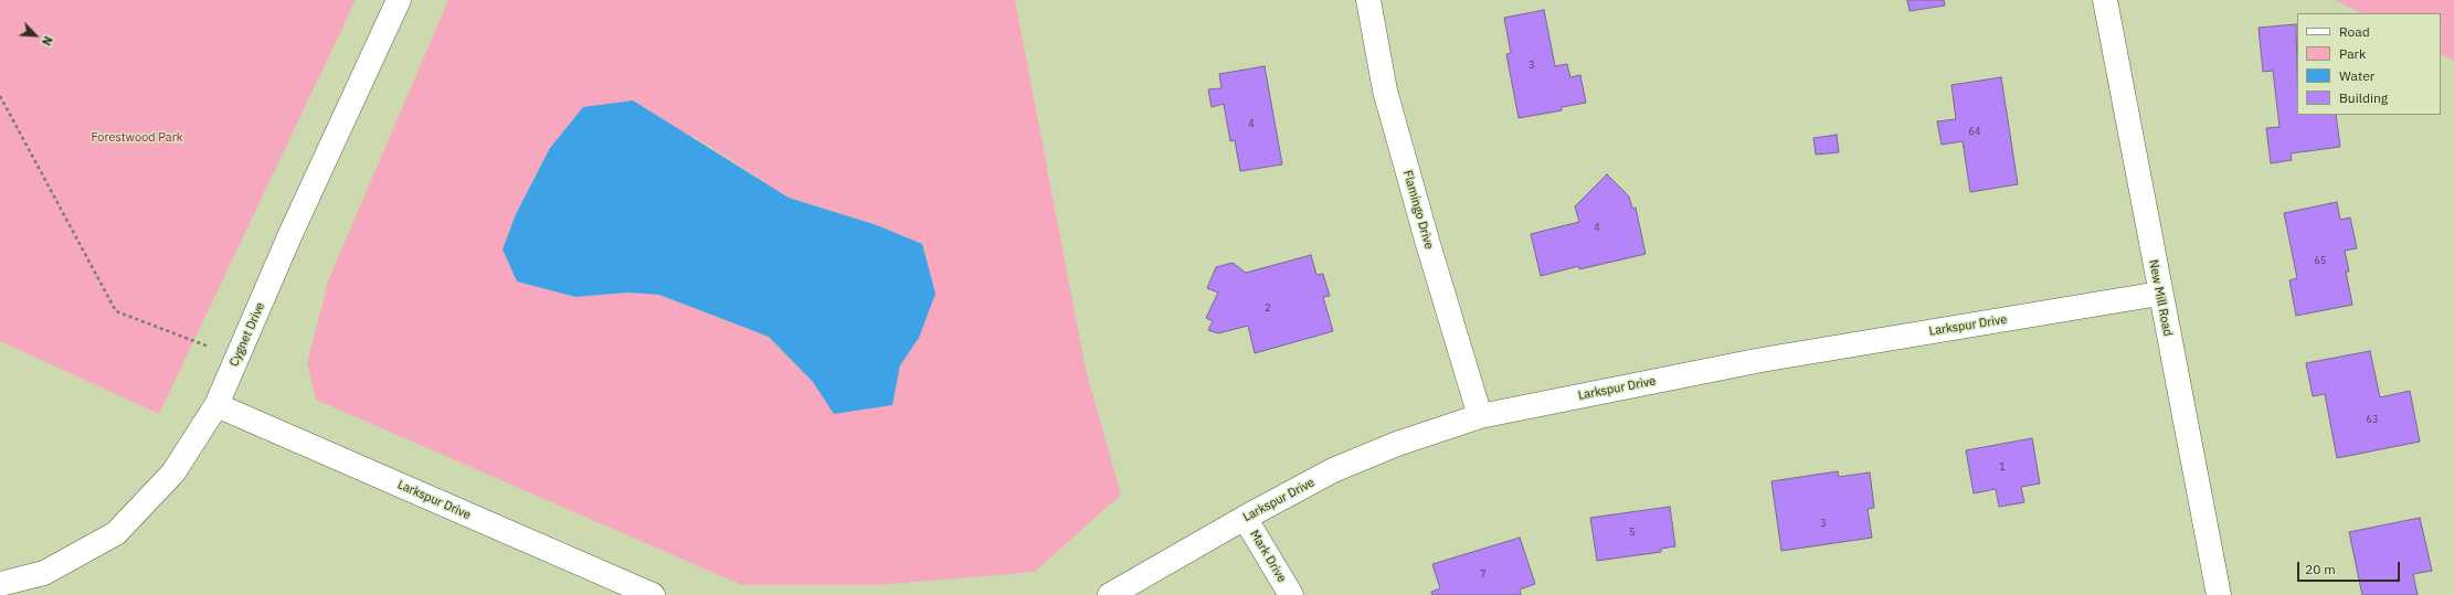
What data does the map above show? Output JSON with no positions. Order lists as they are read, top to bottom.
{
  "streets": {
    "street": [
      "Flamingo Drive",
      "New Mill Road",
      "Larkspur Drive",
      "Cygnet Drive",
      "Mark Drive"
    ]
  },
  "crossings": [
    ["Flamingo Drive", "Larkspur Drive"],
    ["New Mill Road", "Larkspur Drive"],
    ["Larkspur Drive", "Cygnet Drive"],
    ["Larkspur Drive", "Mark Drive"]
  ],
  "parks": ["Forestwood Park"],
  "house_numbers": [
    "3",
    "4",
    "64",
    "4",
    "65",
    "2",
    "63",
    "1",
    "3",
    "5",
    "7"
  ],
  "legend": [
    "Road",
    "Park",
    "Water",
    "Building"
  ],
  "scale_bar": "20 m",
  "north": "bottom right"
}
